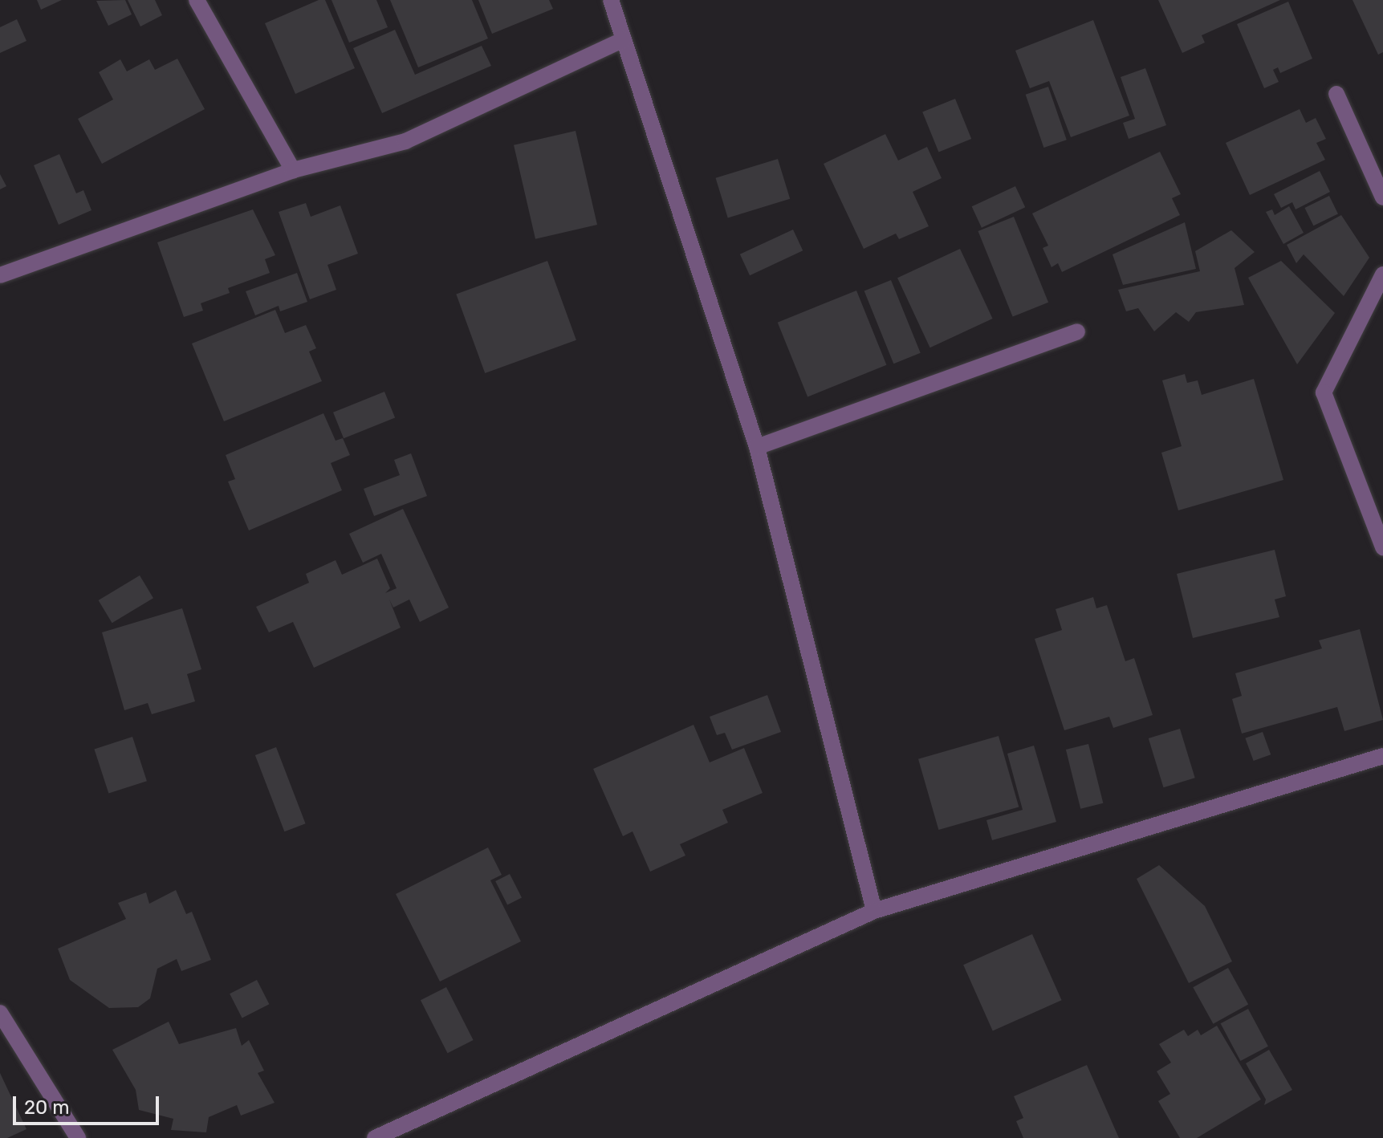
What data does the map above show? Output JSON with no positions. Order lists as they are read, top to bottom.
{
  "scale_bar": "20 m"
}
